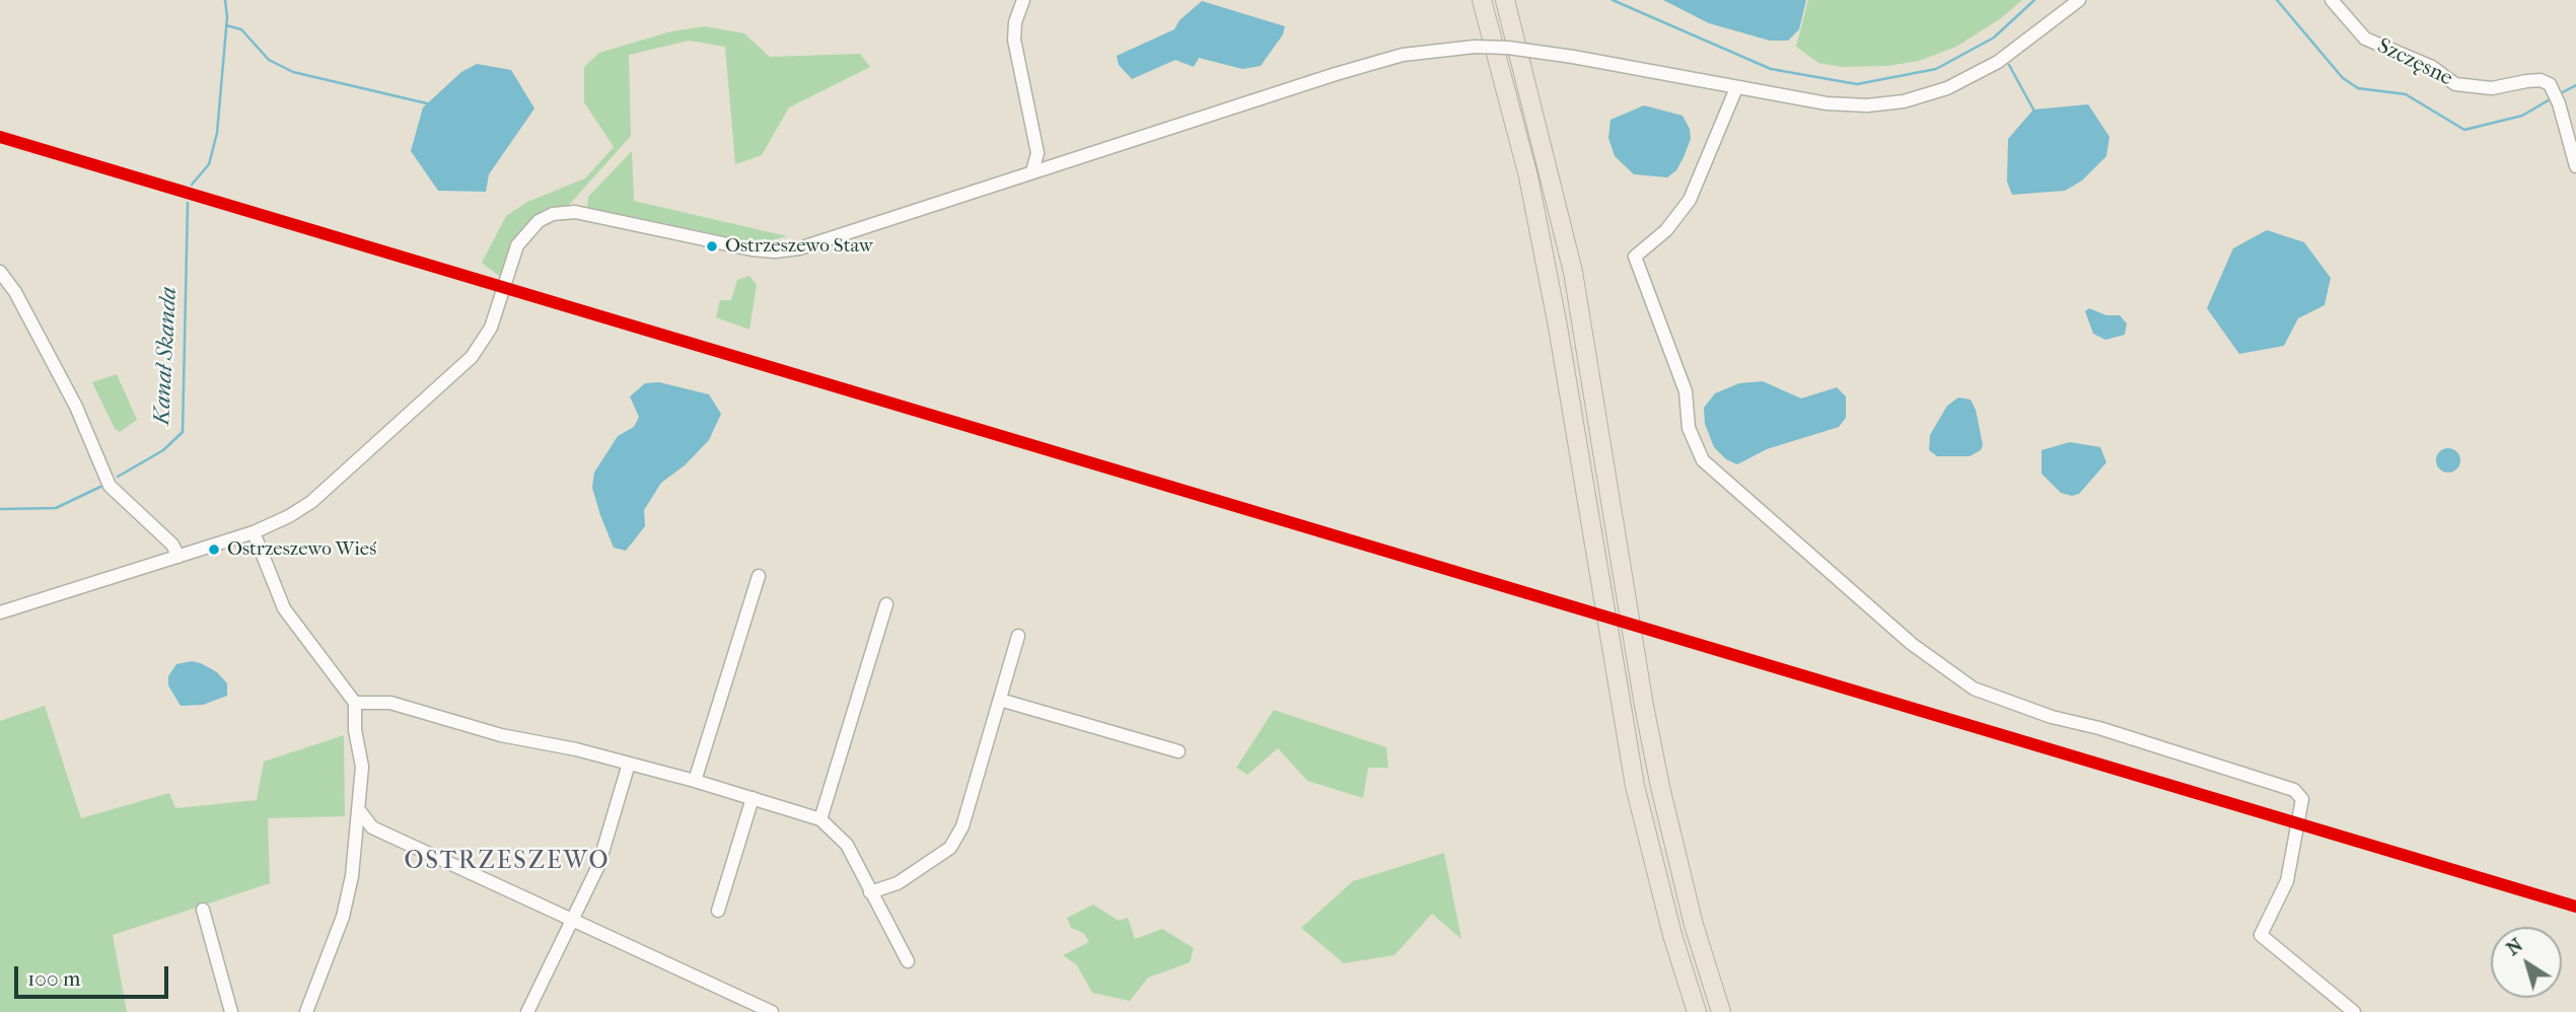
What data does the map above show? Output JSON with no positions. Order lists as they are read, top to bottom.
{
  "streets": {
    "street": ["Szczęsne"]
  },
  "districts": ["OSTRZESZEWO"],
  "water": ["Kanał Skanda"],
  "places": ["Ostrzeszewo Staw", "Ostrzeszewo Wieś"],
  "scale_bar": "100 m",
  "north": "top left"
}
